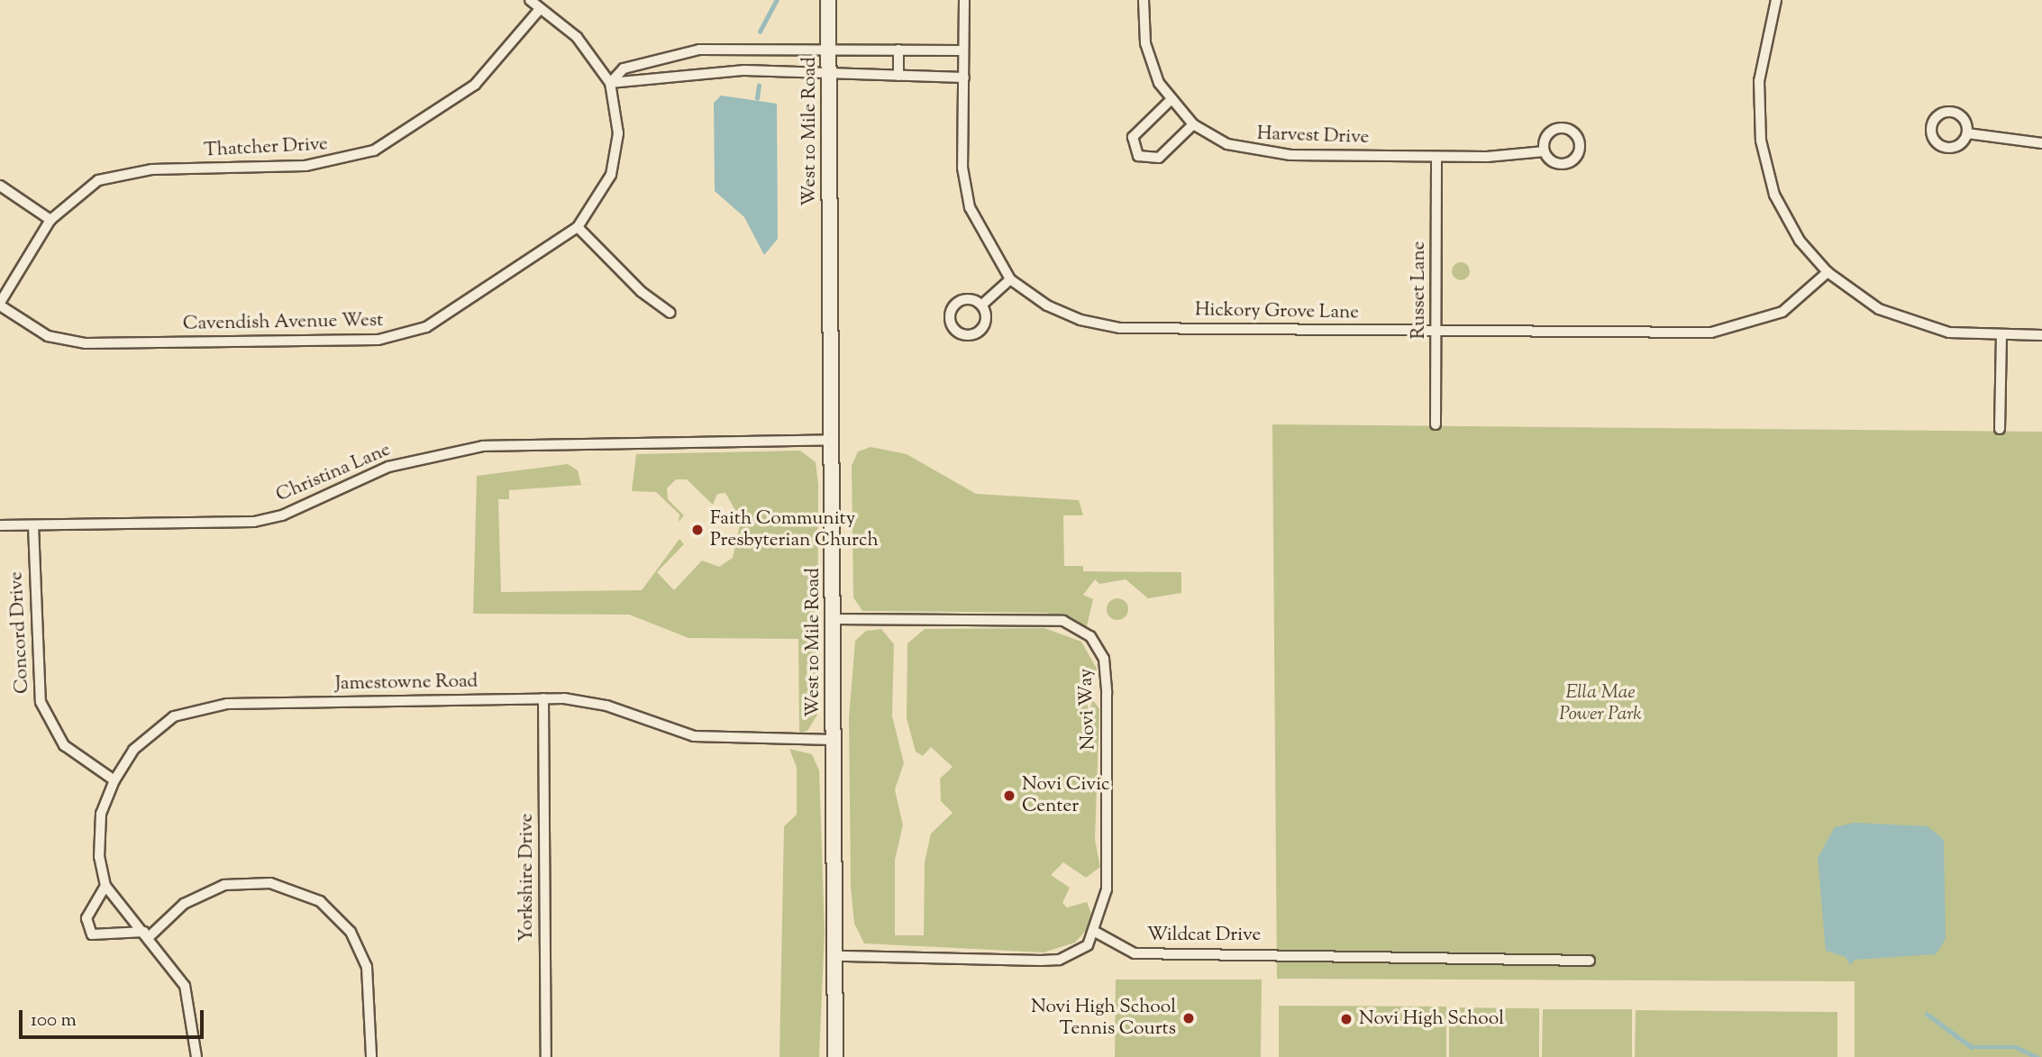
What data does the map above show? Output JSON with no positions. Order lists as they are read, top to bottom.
{
  "streets": {
    "main road": ["West 10 Mile Road"],
    "street": [
      "Harvest Drive",
      "Thatcher Drive",
      "Russet Lane",
      "Hickory Grove Lane",
      "Cavendish Avenue West",
      "Christina Lane",
      "Concord Drive",
      "Jamestowne Road",
      "Novi Way",
      "Yorkshire Drive",
      "Wildcat Drive"
    ]
  },
  "crossings": [
    ["West 10 Mile Road", "Christina Lane"],
    ["West 10 Mile Road", "Jamestowne Road"],
    ["West 10 Mile Road", "Novi Way"],
    ["Harvest Drive", "Russet Lane"],
    ["Thatcher Drive", "Cavendish Avenue West"],
    ["Russet Lane", "Hickory Grove Lane"],
    ["Christina Lane", "Concord Drive"],
    ["Concord Drive", "Jamestowne Road"],
    ["Jamestowne Road", "Yorkshire Drive"],
    ["Novi Way", "Wildcat Drive"]
  ],
  "parks": ["Ella Mae Power Park"],
  "places": [
    "Faith Community Presbyterian Church",
    "Novi Civic Center",
    "Novi High School Tennis Courts",
    "Novi High School"
  ],
  "scale_bar": "100 m"
}
